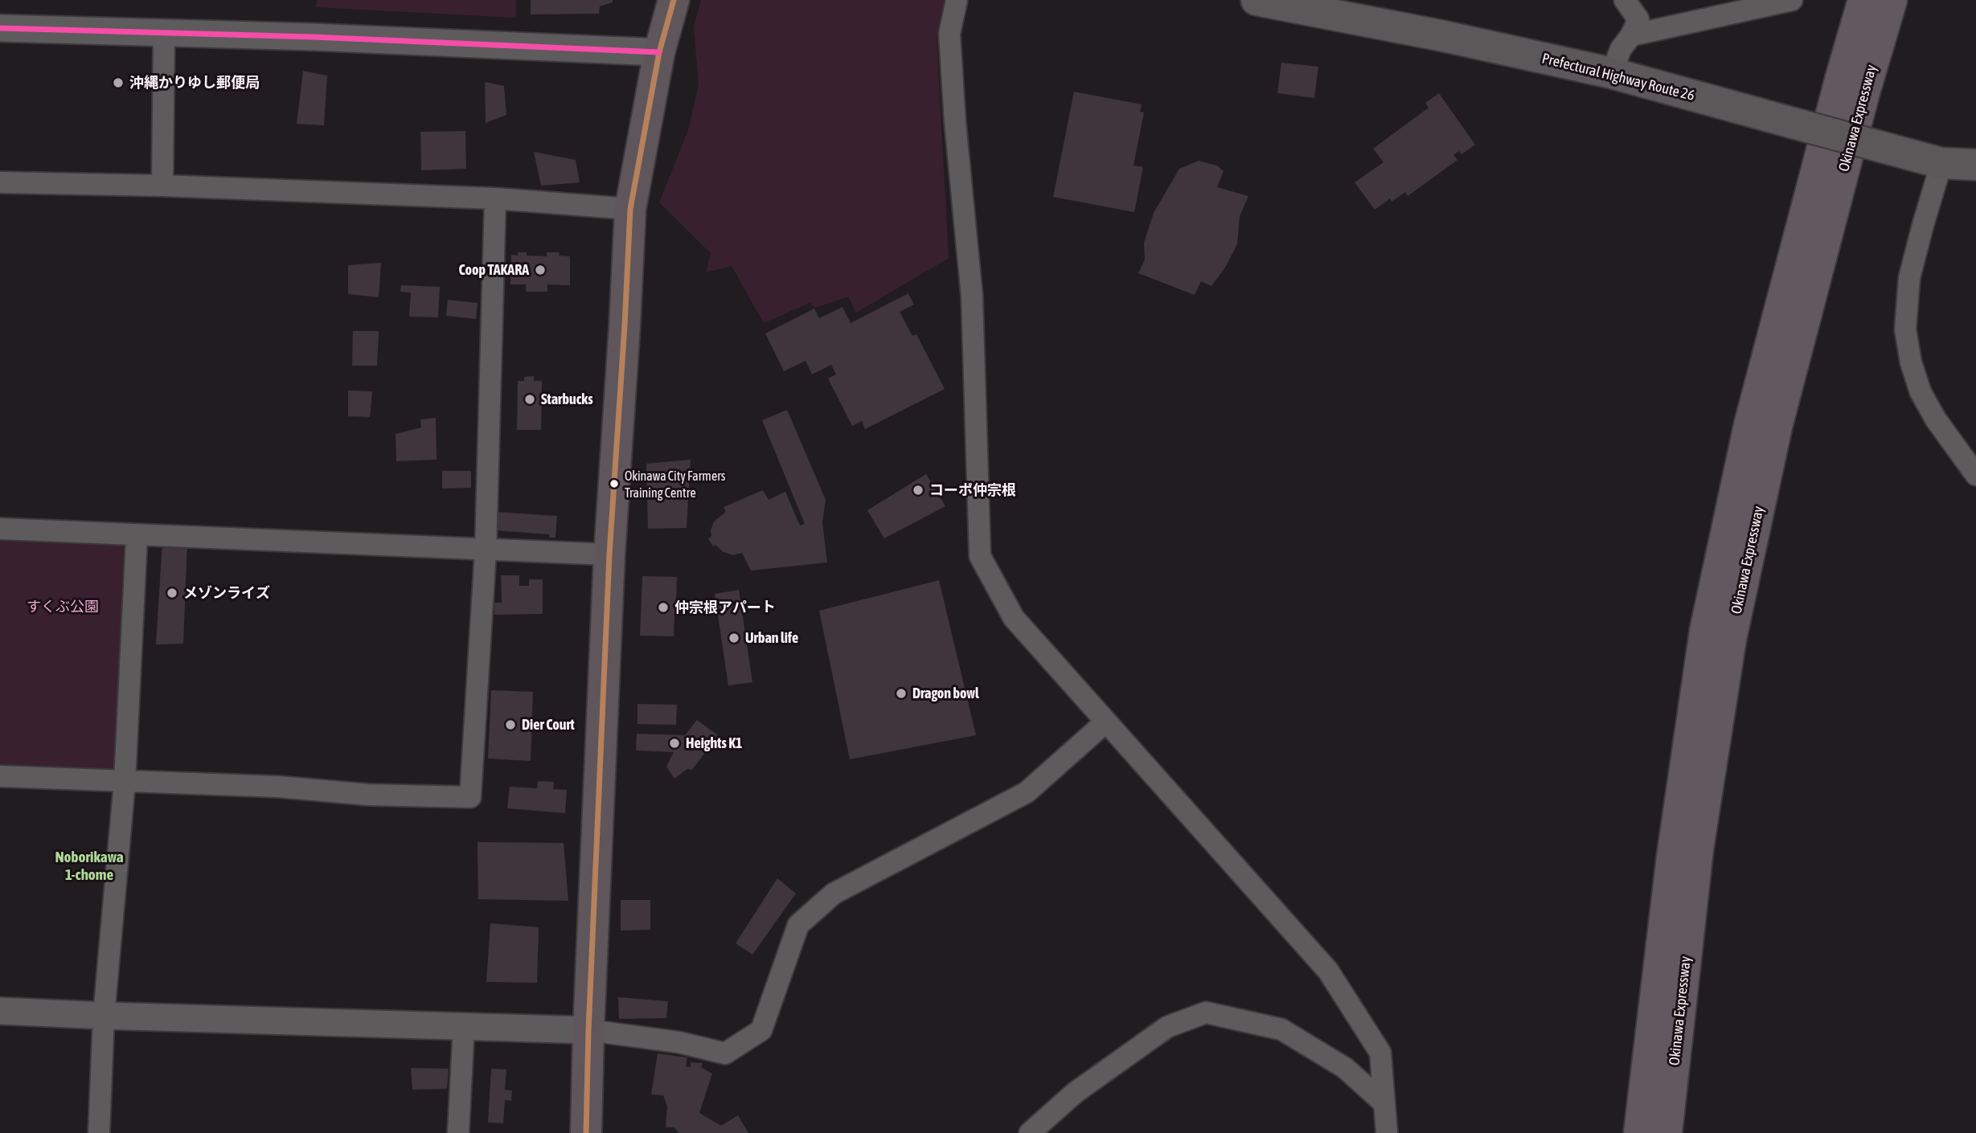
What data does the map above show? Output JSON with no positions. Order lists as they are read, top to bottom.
{
  "streets": {
    "highway": ["Okinawa Expressway"],
    "main road": ["Prefectural Highway Route 26"]
  },
  "districts": ["Noborikawa 1-chome"],
  "parks": ["すくぶ公園"],
  "places": [
    "沖縄かりゆし郵便局",
    "Coop TAKARA",
    "Starbucks",
    "Okinawa City Farmers Training Centre",
    "コーポ仲宗根",
    "メゾンライズ",
    "仲宗根アパート",
    "Urban life",
    "Dragon bowl",
    "Dier Court",
    "Heights K1"
  ]
}
